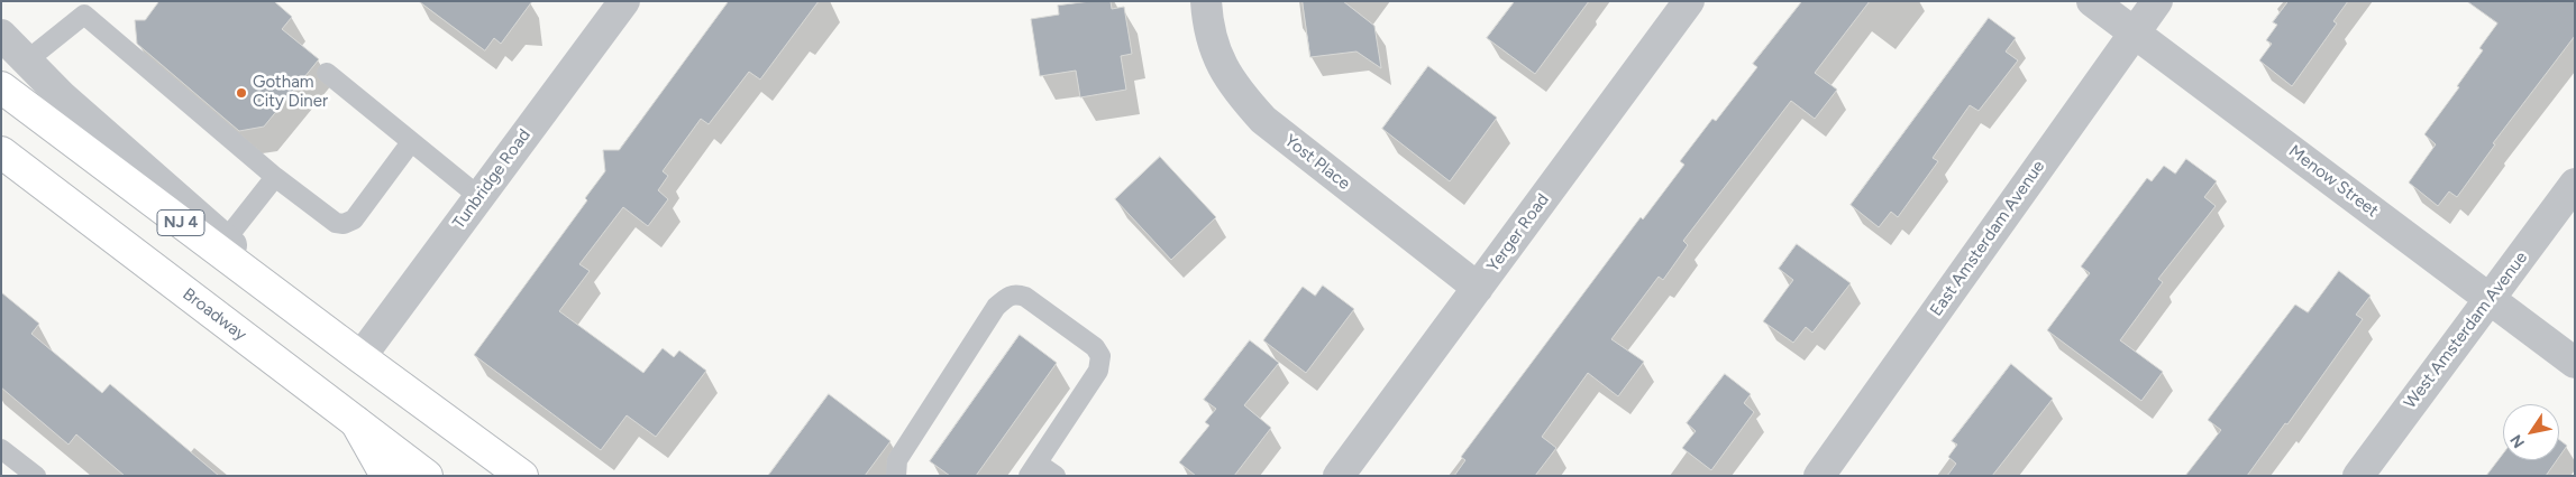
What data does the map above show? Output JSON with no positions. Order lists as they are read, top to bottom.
{
  "streets": {
    "main road": ["NJ 4", "Broadway"],
    "street": [
      "Yost Place",
      "Tunbridge Road",
      "Menow Street",
      "Yerger Road",
      "East Amsterdam Avenue",
      "West Amsterdam Avenue"
    ]
  },
  "crossings": [
    ["Yost Place", "Yerger Road"],
    ["Tunbridge Road", "NJ 4"],
    ["Menow Street", "East Amsterdam Avenue"],
    ["Menow Street", "West Amsterdam Avenue"]
  ],
  "places": ["Gotham City Diner"],
  "north": "bottom left"
}
